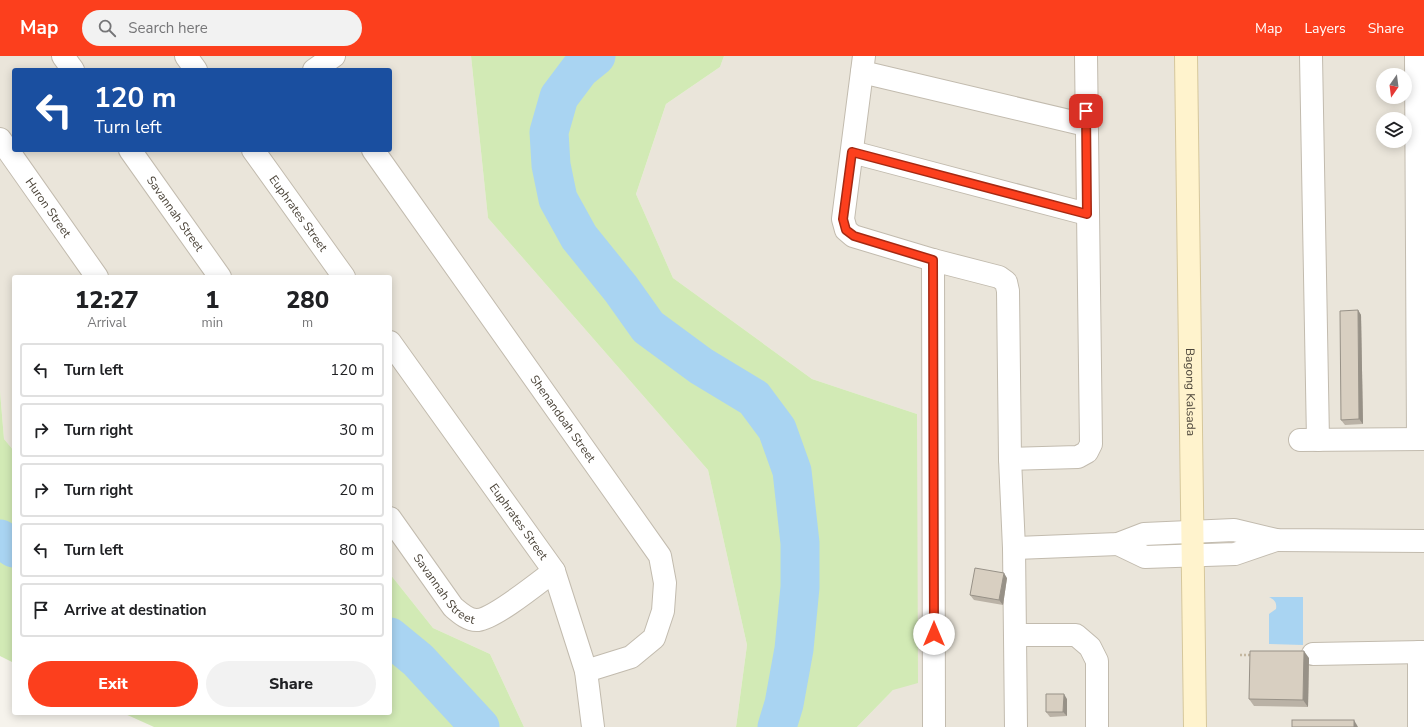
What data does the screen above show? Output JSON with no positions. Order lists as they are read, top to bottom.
{
  "streets": {
    "street": [
      "Huron Street",
      "Savannah Street",
      "Euphrates Street",
      "Bagong Kalsada",
      "Shenandoah Street"
    ]
  },
  "crossings": [
    ["Savannah Street", "Euphrates Street"],
    ["Euphrates Street", "Shenandoah Street"]
  ],
  "north": "bottom",
  "page": {
    "header": "Map",
    "search": "Search here",
    "nav": ["Map", "Layers", "Share"],
    "turn": ["120 m", "Turn left"],
    "eta": [
      "12:27",
      "Arrival",
      "1",
      "min",
      "280",
      "m"
    ],
    "list": [
      {
        "name": "Turn left",
        "value": "120 m"
      },
      {
        "name": "Turn right",
        "value": "30 m"
      },
      {
        "name": "Turn right",
        "value": "20 m"
      },
      {
        "name": "Turn left",
        "value": "80 m"
      },
      {
        "name": "Arrive at destination",
        "value": "30 m"
      }
    ],
    "buttons": ["Exit", "Share"]
  }
}
